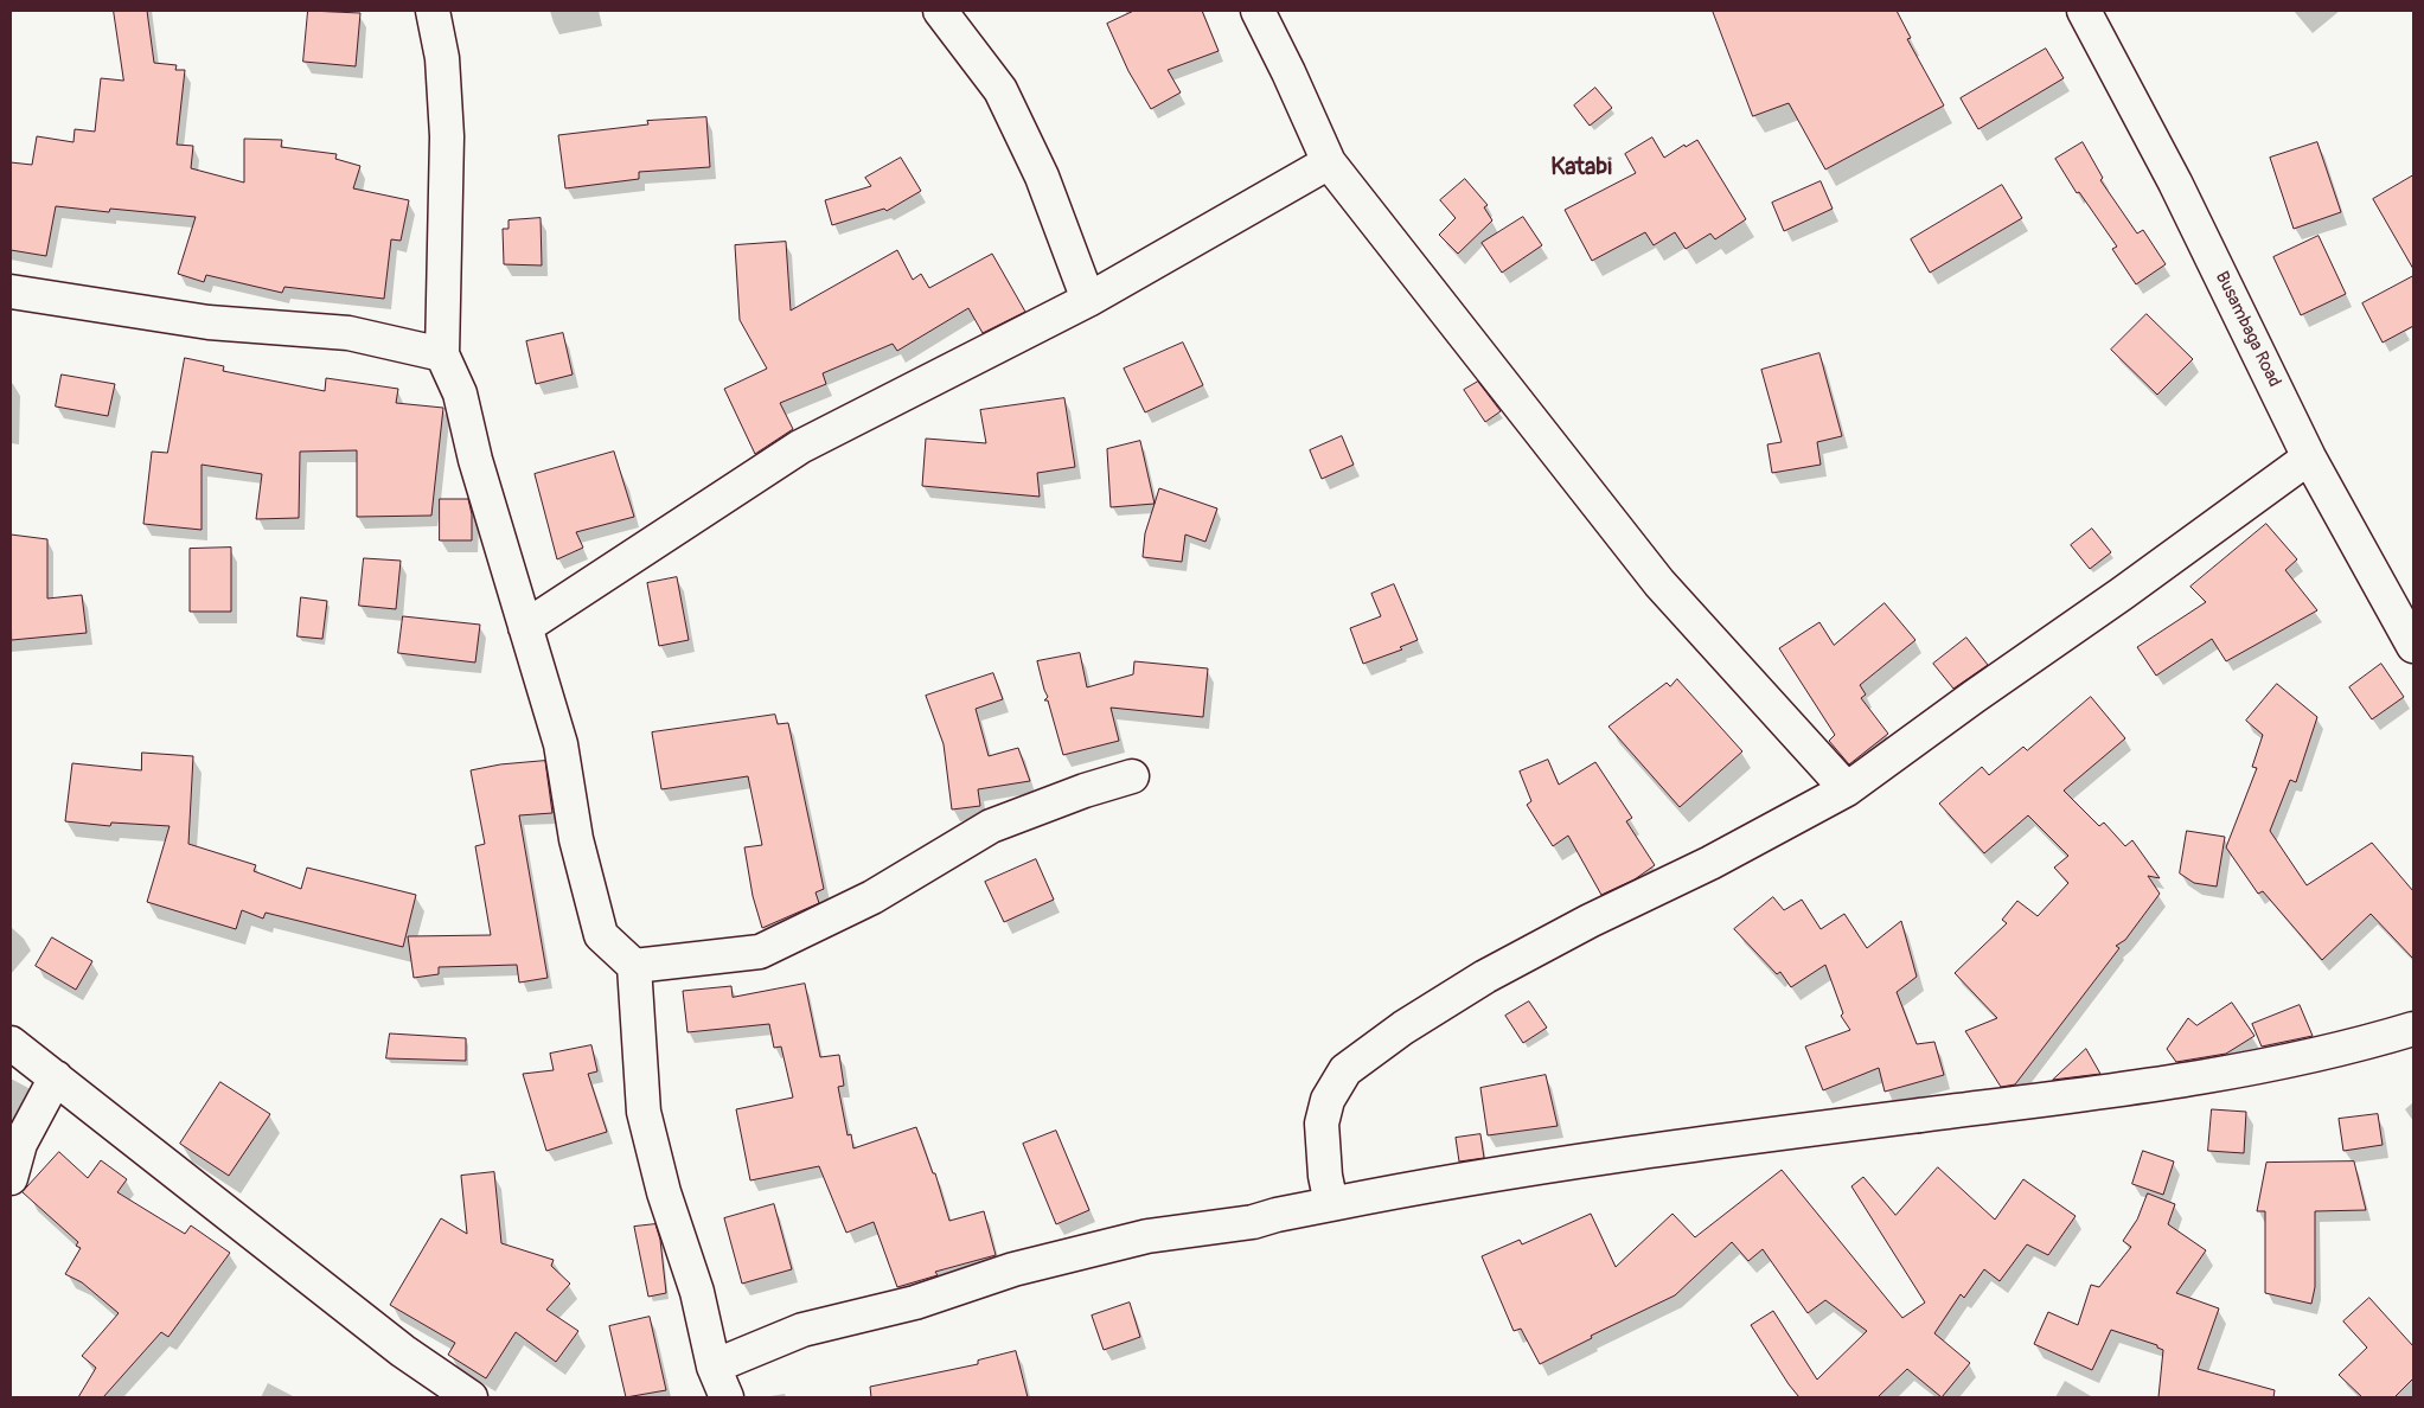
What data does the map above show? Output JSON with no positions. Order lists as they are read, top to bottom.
{
  "streets": {
    "street": ["Busambaga Road"]
  },
  "districts": ["Katabi"]
}
